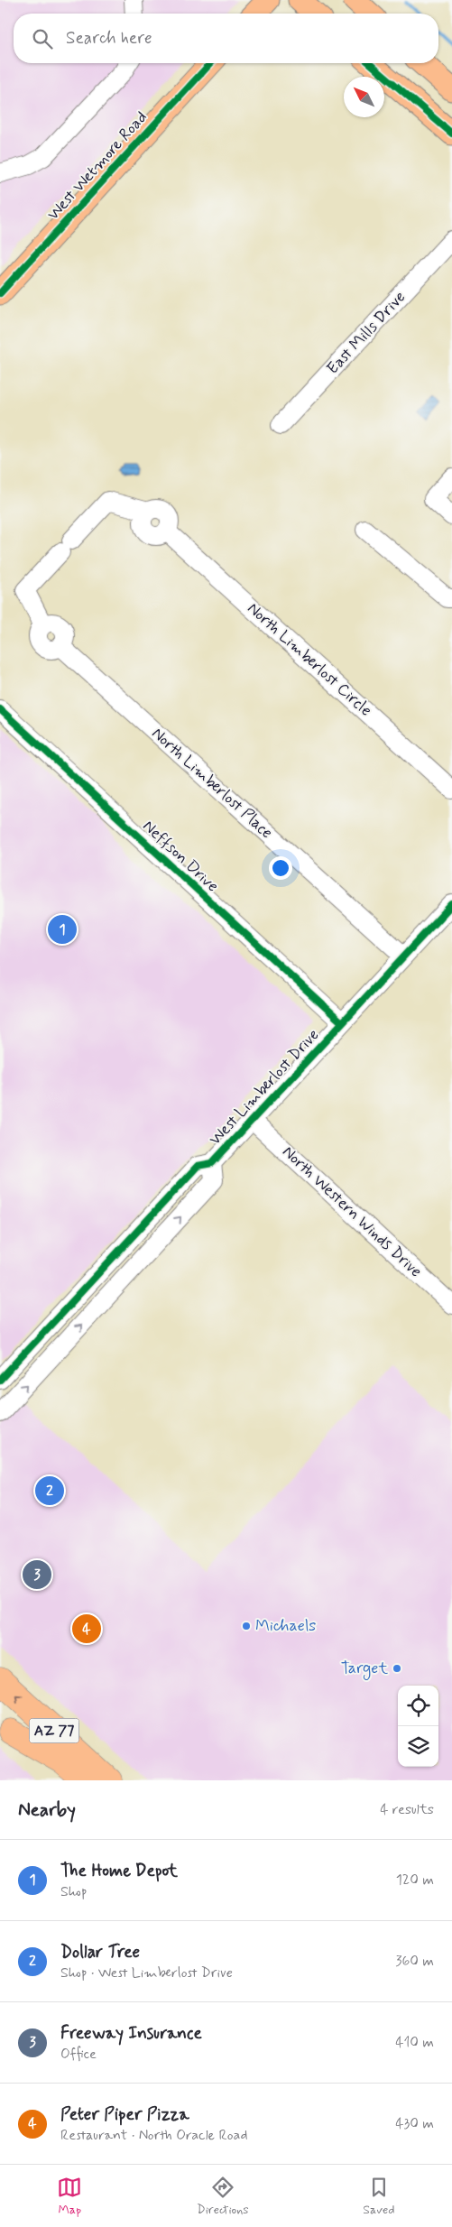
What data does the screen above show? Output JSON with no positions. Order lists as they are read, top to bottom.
{
  "streets": {
    "highway": ["AZ 77"],
    "main road": ["West Wetmore Road"],
    "street": [
      "East Mills Drive",
      "North Limberlost Circle",
      "North Limberlost Place",
      "Neffson Drive",
      "West Limberlost Drive",
      "North Western Winds Drive"
    ]
  },
  "crossings": [
    ["North Limberlost Circle", "North Limberlost Place"],
    ["North Limberlost Place", "West Limberlost Drive"],
    ["Neffson Drive", "West Limberlost Drive"],
    ["West Limberlost Drive", "North Western Winds Drive"]
  ],
  "places": ["Michaels", "Target"],
  "north": "top left",
  "page": {
    "search": "Search here",
    "pins": [
      "1",
      "2",
      "3",
      "4"
    ],
    "heading": ["Nearby", "4 results"],
    "list": [
      {
        "mark": "1",
        "name": "The Home Depot",
        "note": "Shop",
        "value": "120 m"
      },
      {
        "mark": "2",
        "name": "Dollar Tree",
        "note": "Shop · West Limberlost Drive",
        "value": "360 m"
      },
      {
        "mark": "3",
        "name": "Freeway Insurance",
        "note": "Office",
        "value": "410 m"
      },
      {
        "mark": "4",
        "name": "Peter Piper Pizza",
        "note": "Restaurant · North Oracle Road",
        "value": "430 m"
      }
    ],
    "nav": ["Map", "Directions", "Saved"]
  }
}
